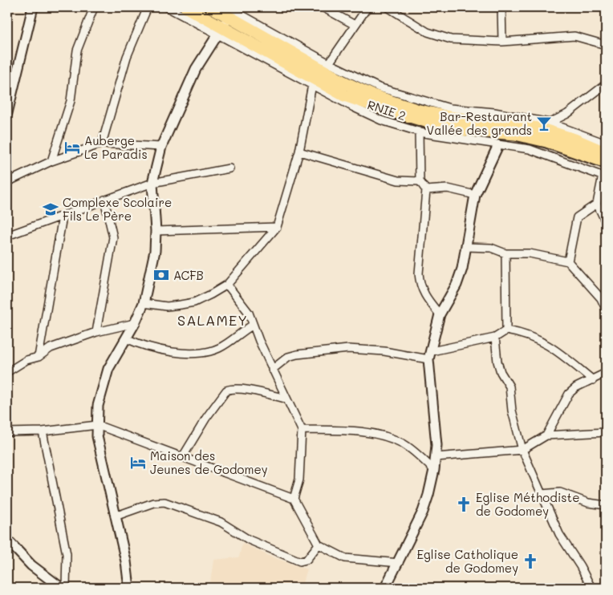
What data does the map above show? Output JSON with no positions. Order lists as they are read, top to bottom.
{
  "streets": {
    "highway": ["RNIE 2"]
  },
  "districts": ["SALAMEY"],
  "places": {
    "bar": ["Bar-Restaurant Vallée des grands"],
    "hotel": ["Auberge Le Paradis", "Maison des Jeunes de Godomey"],
    "school or university": ["Complexe Scolaire Fils Le Père"],
    "bank": ["ACFB"],
    "church": ["Eglise Méthodiste de Godomey", "Eglise Catholique de Godomey"]
  }
}
